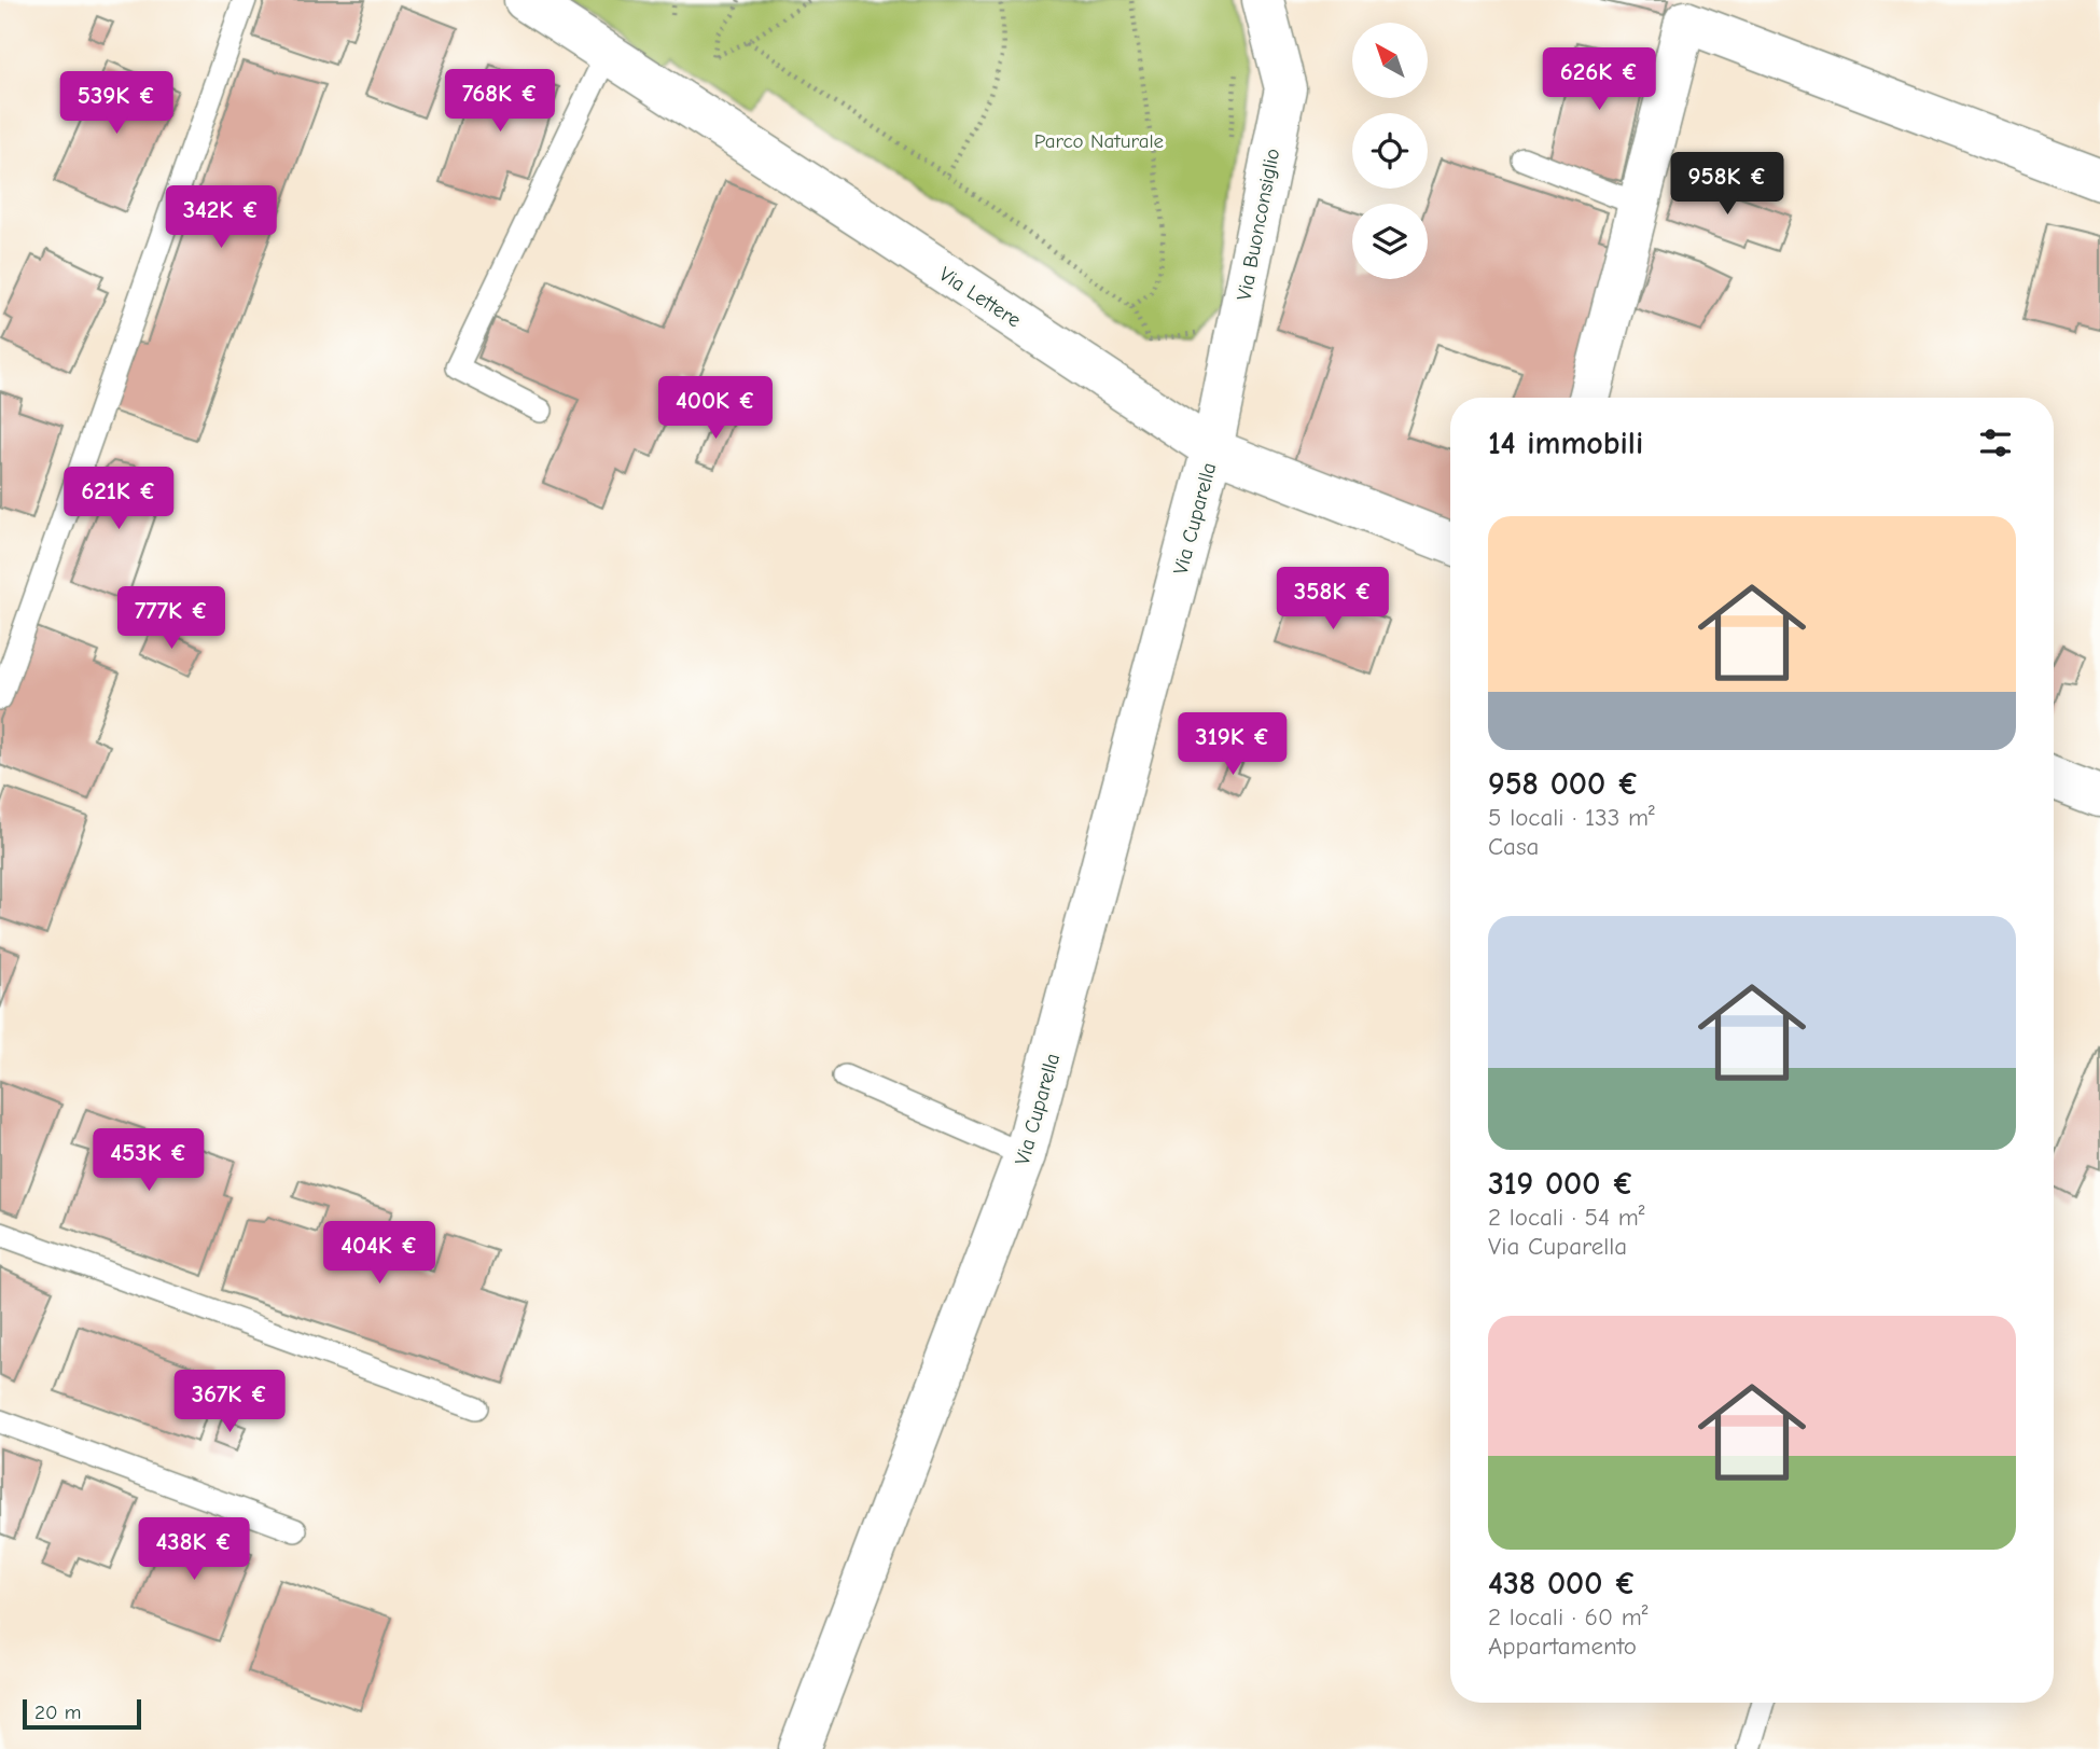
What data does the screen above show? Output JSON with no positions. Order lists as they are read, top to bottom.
{
  "streets": {
    "street": ["Via Buonconsiglio", "Via Lettere", "Via Cuparella"]
  },
  "crossings": [
    ["Via Buonconsiglio", "Via Lettere"],
    ["Via Buonconsiglio", "Via Cuparella"],
    ["Via Lettere", "Via Cuparella"]
  ],
  "parks": ["Parco Naturale"],
  "scale_bar": "20 m",
  "north": "top left",
  "page": {
    "price": [
      "626K €",
      "768K €",
      "539K €",
      "958K €",
      "342K €",
      "400K €",
      "621K €",
      "358K €",
      "777K €",
      "319K €",
      "453K €",
      "404K €",
      "367K €",
      "438K €"
    ],
    "heading": "14 immobili",
    "list": [
      {
        "name": "958 000 €",
        "note": "5 locali · 133 m² · Casa"
      },
      {
        "name": "319 000 €",
        "note": "2 locali · 54 m² · Via Cuparella"
      },
      {
        "name": "438 000 €",
        "note": "2 locali · 60 m² · Appartamento"
      }
    ],
    "scale": "20 m"
  }
}
